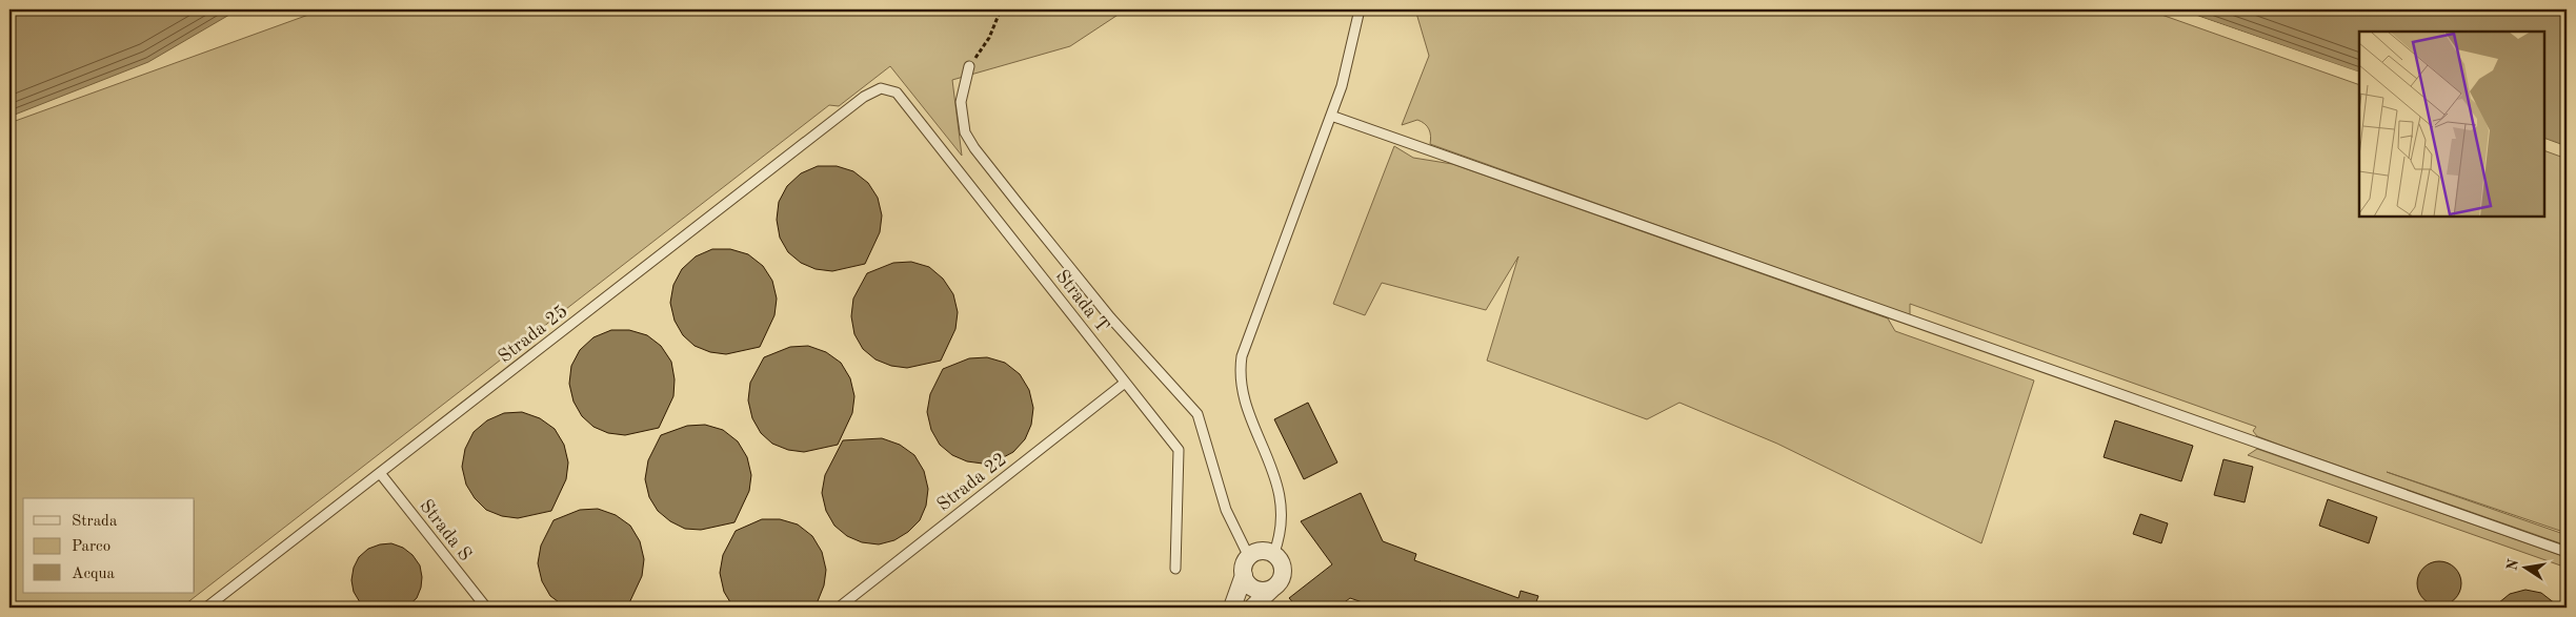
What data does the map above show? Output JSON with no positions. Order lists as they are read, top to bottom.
{
  "streets": {
    "lane": [
      "Strada T",
      "Strada 25",
      "Strada 22",
      "Strada S"
    ]
  },
  "crossings": [
    ["Strada T", "Strada 25"],
    ["Strada T", "Strada 22"],
    ["Strada 25", "Strada S"]
  ],
  "legend": ["Strada", "Parco", "Acqua"],
  "north": "left"
}
